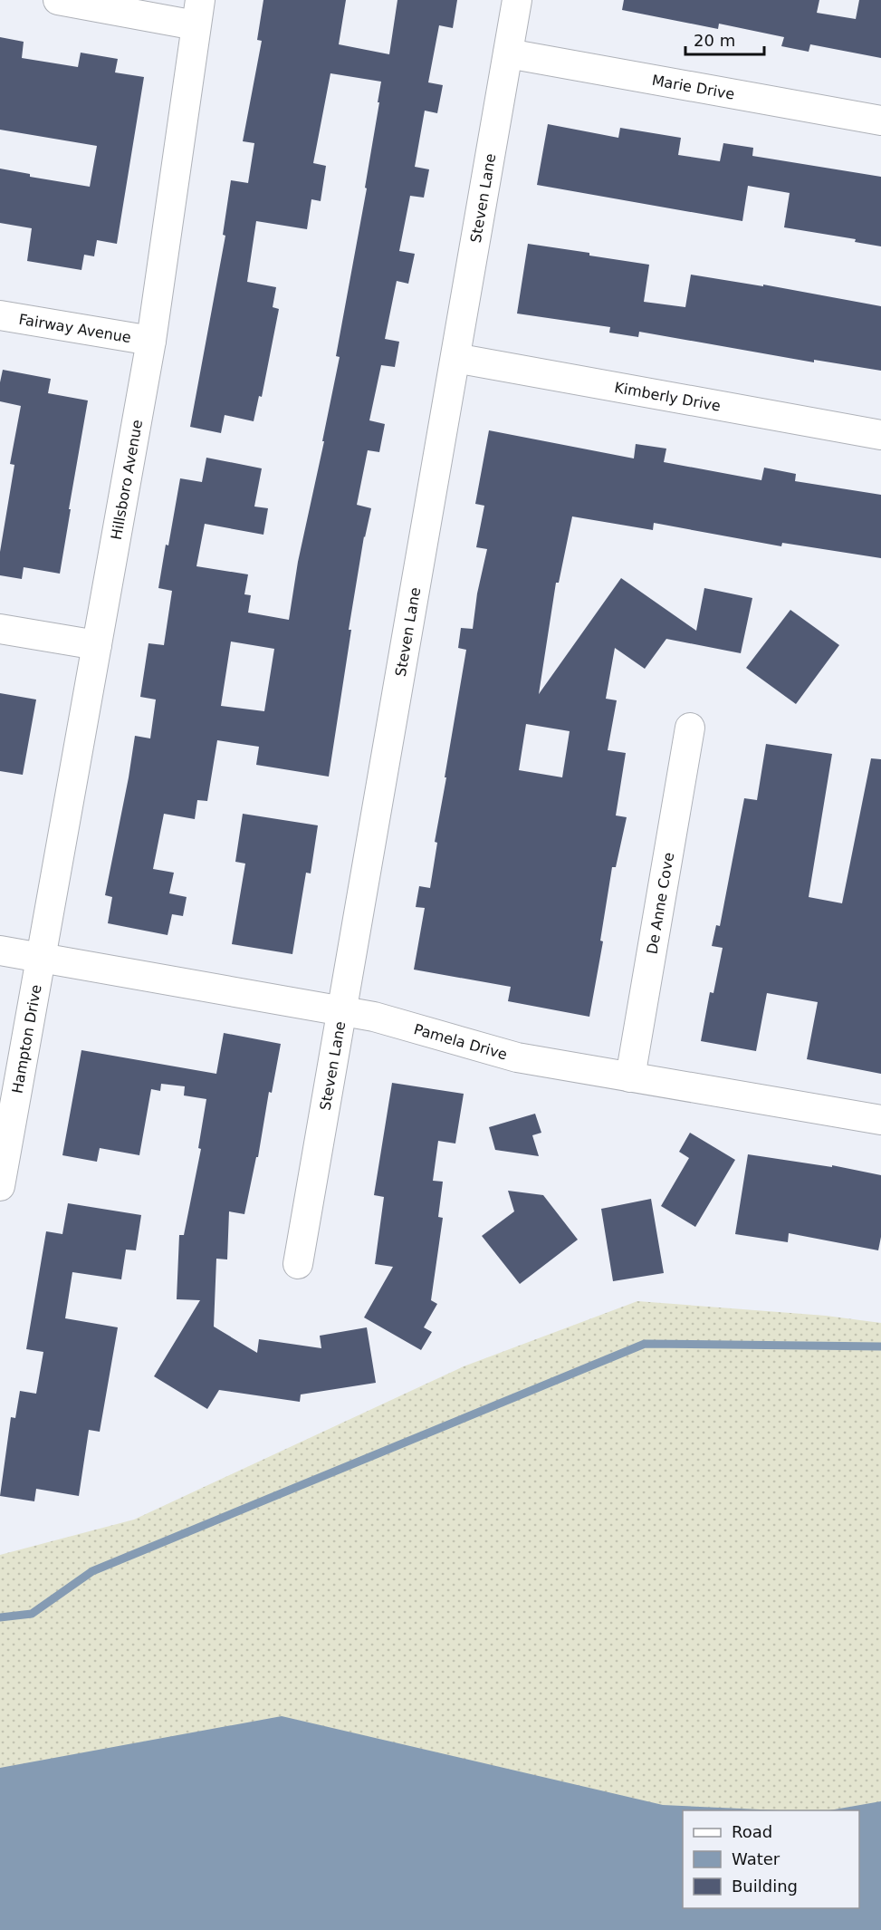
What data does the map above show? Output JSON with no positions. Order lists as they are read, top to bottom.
{
  "streets": {
    "street": [
      "Marie Drive",
      "Steven Lane",
      "Fairway Avenue",
      "Kimberly Drive",
      "Hillsboro Avenue",
      "De Anne Cove",
      "Hampton Drive",
      "Pamela Drive"
    ]
  },
  "crossings": [
    ["Marie Drive", "Steven Lane"],
    ["Steven Lane", "Kimberly Drive"],
    ["Steven Lane", "Pamela Drive"],
    ["Fairway Avenue", "Hillsboro Avenue"],
    ["Hillsboro Avenue", "Hampton Drive"],
    ["Hillsboro Avenue", "Pamela Drive"],
    ["De Anne Cove", "Pamela Drive"],
    ["Hampton Drive", "Pamela Drive"]
  ],
  "legend": ["Road", "Water", "Building"],
  "scale_bar": "20 m"
}
